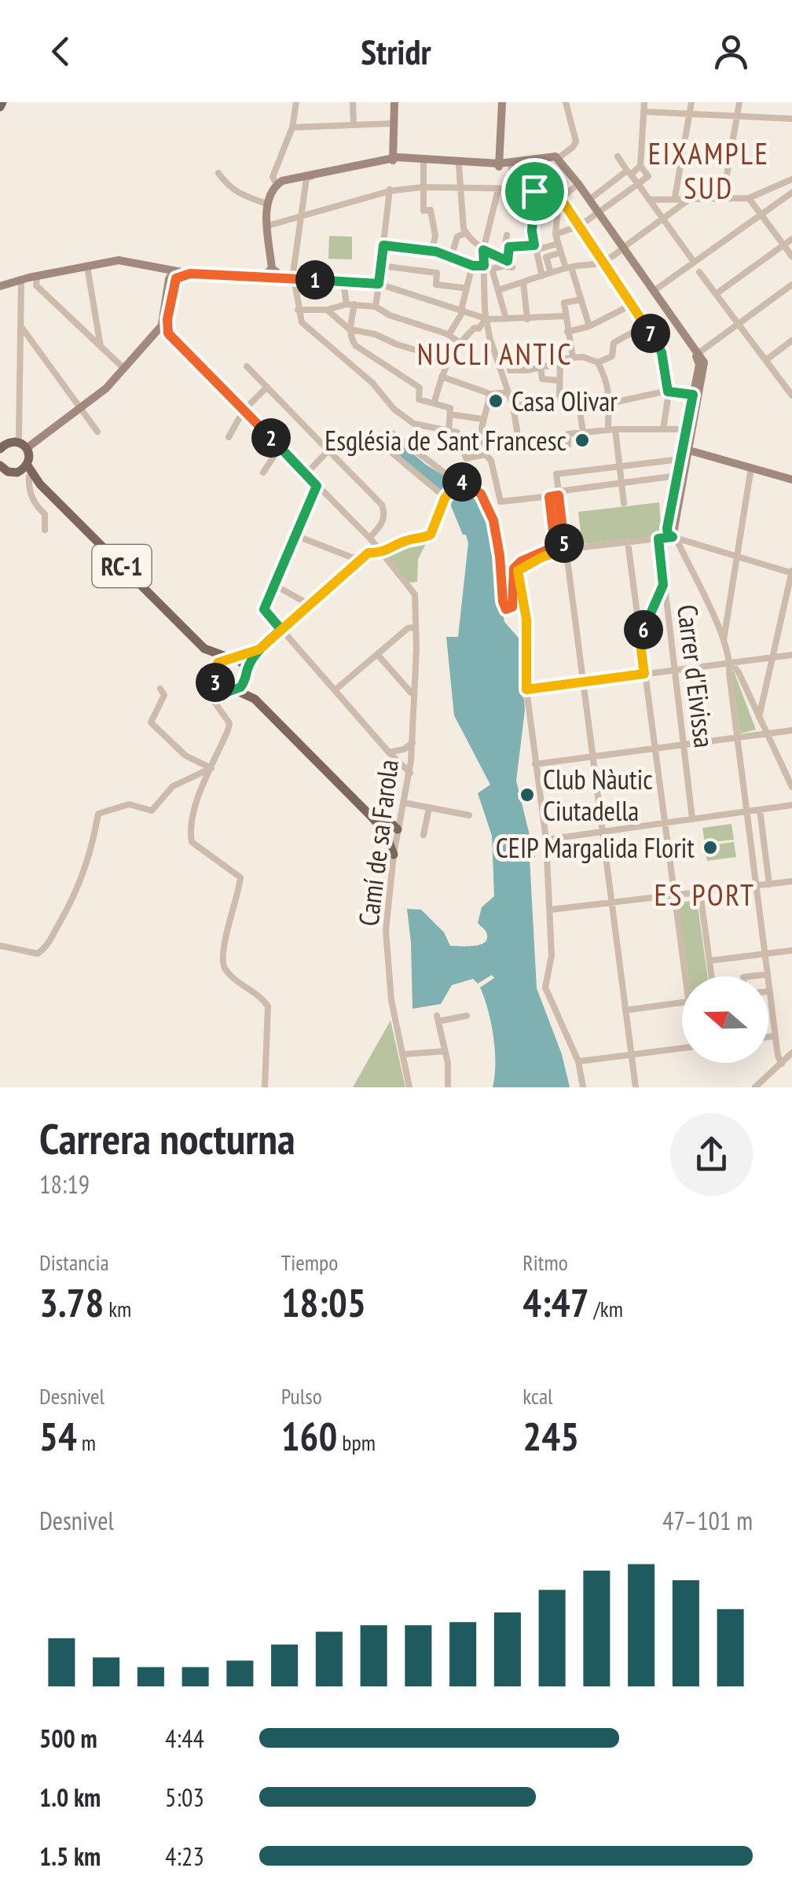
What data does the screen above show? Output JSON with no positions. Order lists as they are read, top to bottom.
{
  "streets": {
    "main road": ["RC-1"],
    "street": ["Carrer d'Eivissa", "Camí de sa Farola"]
  },
  "crossings": [
    ["RC-1", "Camí de sa Farola"]
  ],
  "districts": ["EIXAMPLE SUD", "NUCLI ANTIC", "ES PORT"],
  "places": [
    "Casa Olivar",
    "Església de Sant Francesc",
    "Club Nàutic Ciutadella",
    "CEIP Margalida Florit"
  ],
  "north": "left",
  "page": {
    "header": "Stridr",
    "pins": [
      "1",
      "7",
      "2",
      "4",
      "5",
      "6",
      "3"
    ],
    "heading": ["Carrera nocturna", "18:19"],
    "stats": [
      ["Distancia", "3.78 km"],
      ["Tiempo", "18:05"],
      ["Ritmo", "4:47 /km"],
      ["Desnivel", "54 m"],
      ["Pulso", "160 bpm"],
      ["kcal", "245"]
    ],
    "chart": ["Desnivel", "47–101 m"],
    "list": [
      {
        "name": "500 m",
        "note": "4:44"
      },
      {
        "name": "1.0 km",
        "note": "5:03"
      },
      {
        "name": "1.5 km",
        "note": "4:23"
      }
    ]
  }
}
